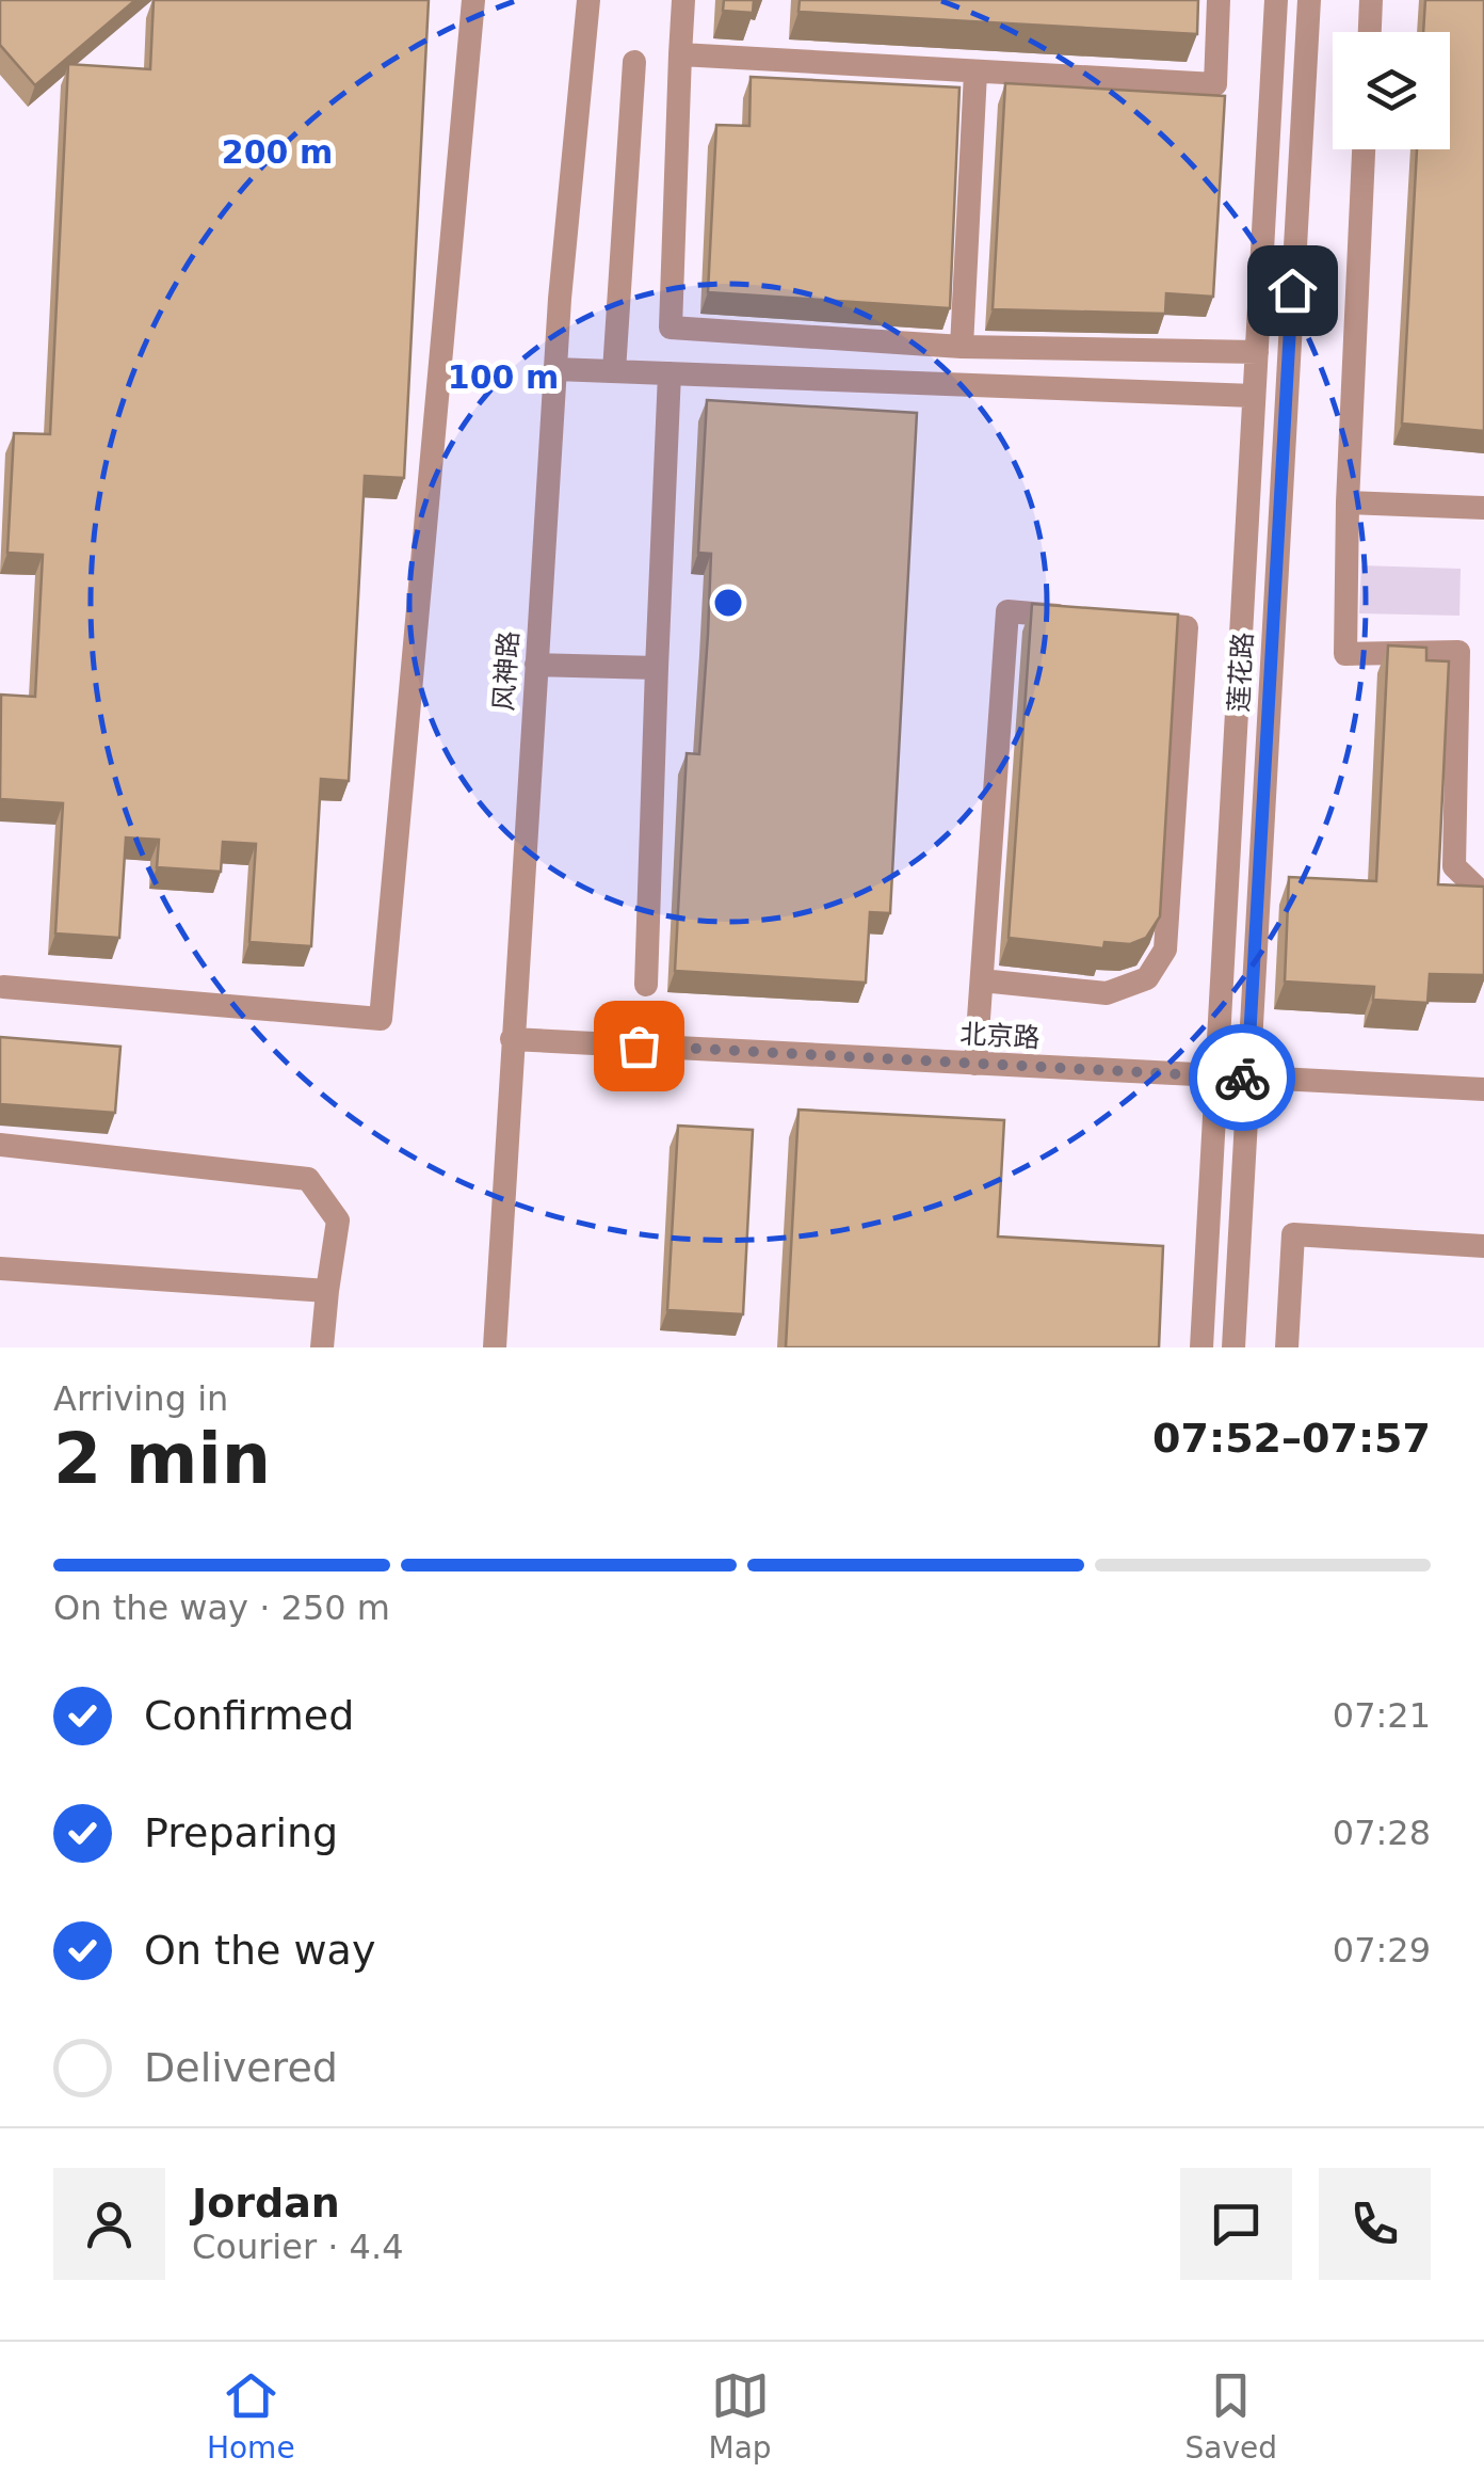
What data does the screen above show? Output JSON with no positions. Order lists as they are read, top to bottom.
{
  "streets": {
    "street": ["风神路", "莲花路", "北京路"]
  },
  "crossings": [
    ["风神路", "北京路"],
    ["莲花路", "北京路"]
  ],
  "page": {
    "heading": ["2 min", "Arriving in", "07:52–07:57"],
    "panel": ["Jordan", "Courier · 4.4"],
    "bar": "On the way · 250 m",
    "list": [
      ["Confirmed", "07:21"],
      ["Preparing", "07:28"],
      ["On the way", "07:29"],
      "Delivered"
    ],
    "tabs": ["Home", "Map", "Saved"]
  },
  "rings": ["200 m", "100 m"]
}
